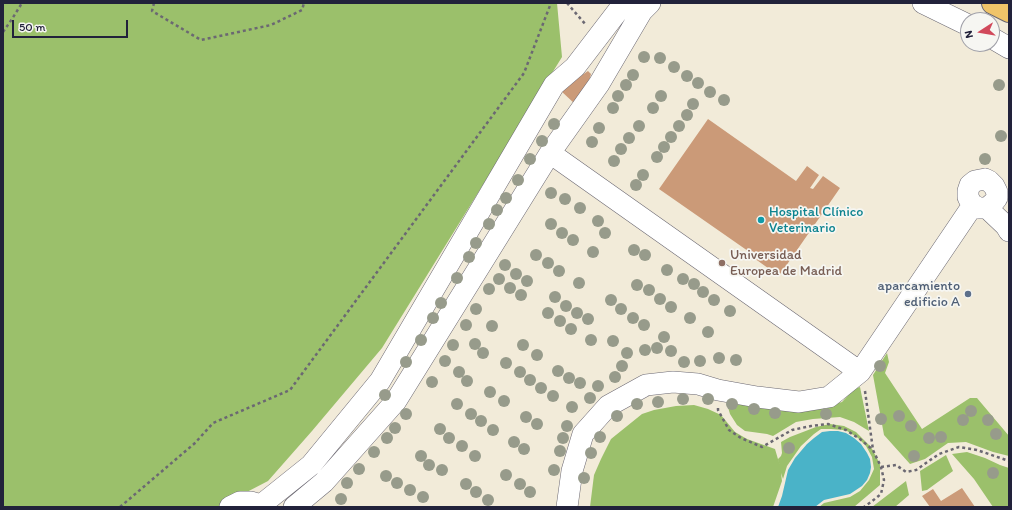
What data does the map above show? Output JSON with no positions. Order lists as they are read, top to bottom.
{
  "places": ["Hospital Clínico Veterinario", "Universidad Europea de Madrid", "aparcamiento edificio A"],
  "scale_bar": "50 m",
  "north": "left"
}
